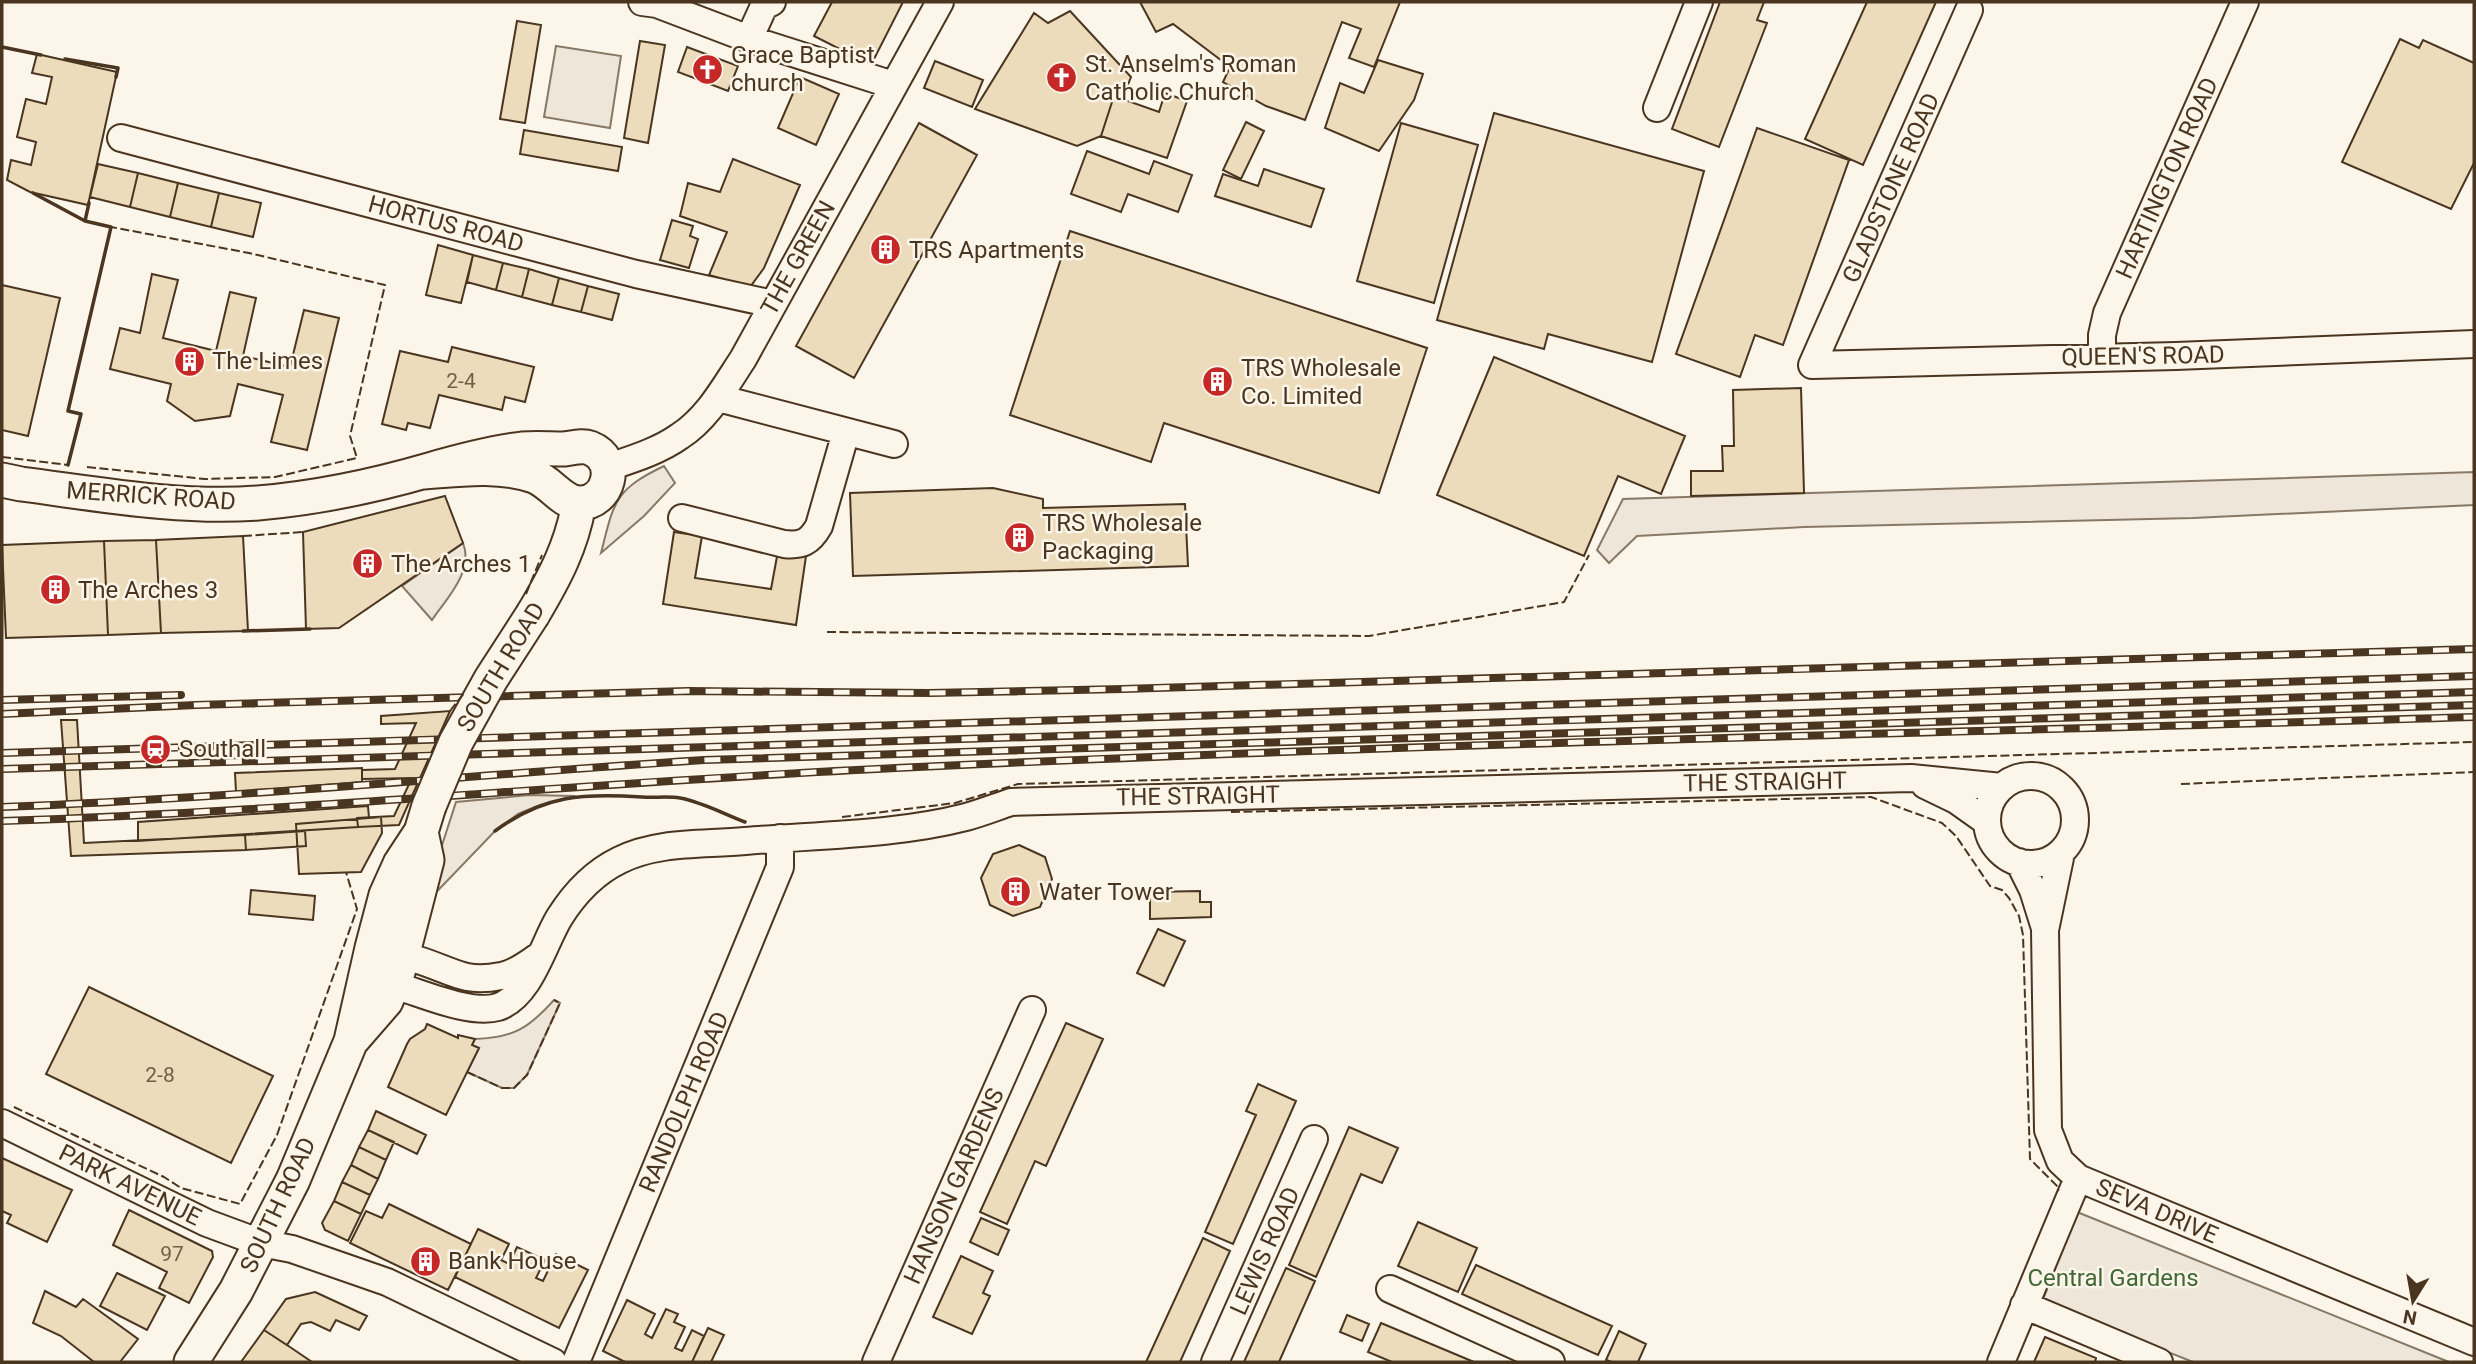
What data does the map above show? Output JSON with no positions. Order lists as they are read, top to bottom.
{
  "streets": {
    "main road": ["MERRICK ROAD", "SOUTH ROAD"],
    "street": [
      "HARTINGTON ROAD",
      "GLADSTONE ROAD",
      "HORTUS ROAD",
      "THE GREEN",
      "QUEEN'S ROAD",
      "THE STRAIGHT",
      "RANDOLPH ROAD",
      "PARK AVENUE",
      "HANSON GARDENS",
      "SEVA DRIVE",
      "LEWIS ROAD"
    ]
  },
  "crossings": [
    ["HARTINGTON ROAD", "QUEEN'S ROAD"],
    ["GLADSTONE ROAD", "QUEEN'S ROAD"],
    ["HORTUS ROAD", "THE GREEN"],
    ["THE GREEN", "MERRICK ROAD"],
    ["THE GREEN", "SOUTH ROAD"],
    ["MERRICK ROAD", "SOUTH ROAD"],
    ["SOUTH ROAD", "THE STRAIGHT"],
    ["SOUTH ROAD", "PARK AVENUE"],
    ["THE STRAIGHT", "RANDOLPH ROAD"],
    ["THE STRAIGHT", "SEVA DRIVE"]
  ],
  "parks": ["Central Gardens"],
  "places": {
    "church": ["Grace Baptist church", "St. Anselm's Roman Catholic Church"],
    "building": [
      "TRS Apartments",
      "The Limes",
      "TRS Wholesale Co. Limited",
      "TRS Wholesale Packaging",
      "The Arches 1",
      "The Arches 3",
      "Water Tower",
      "Bank House"
    ],
    "station": ["Southall"]
  },
  "house_numbers": ["2-4", "2-8", "97"],
  "north": "bottom"
}
